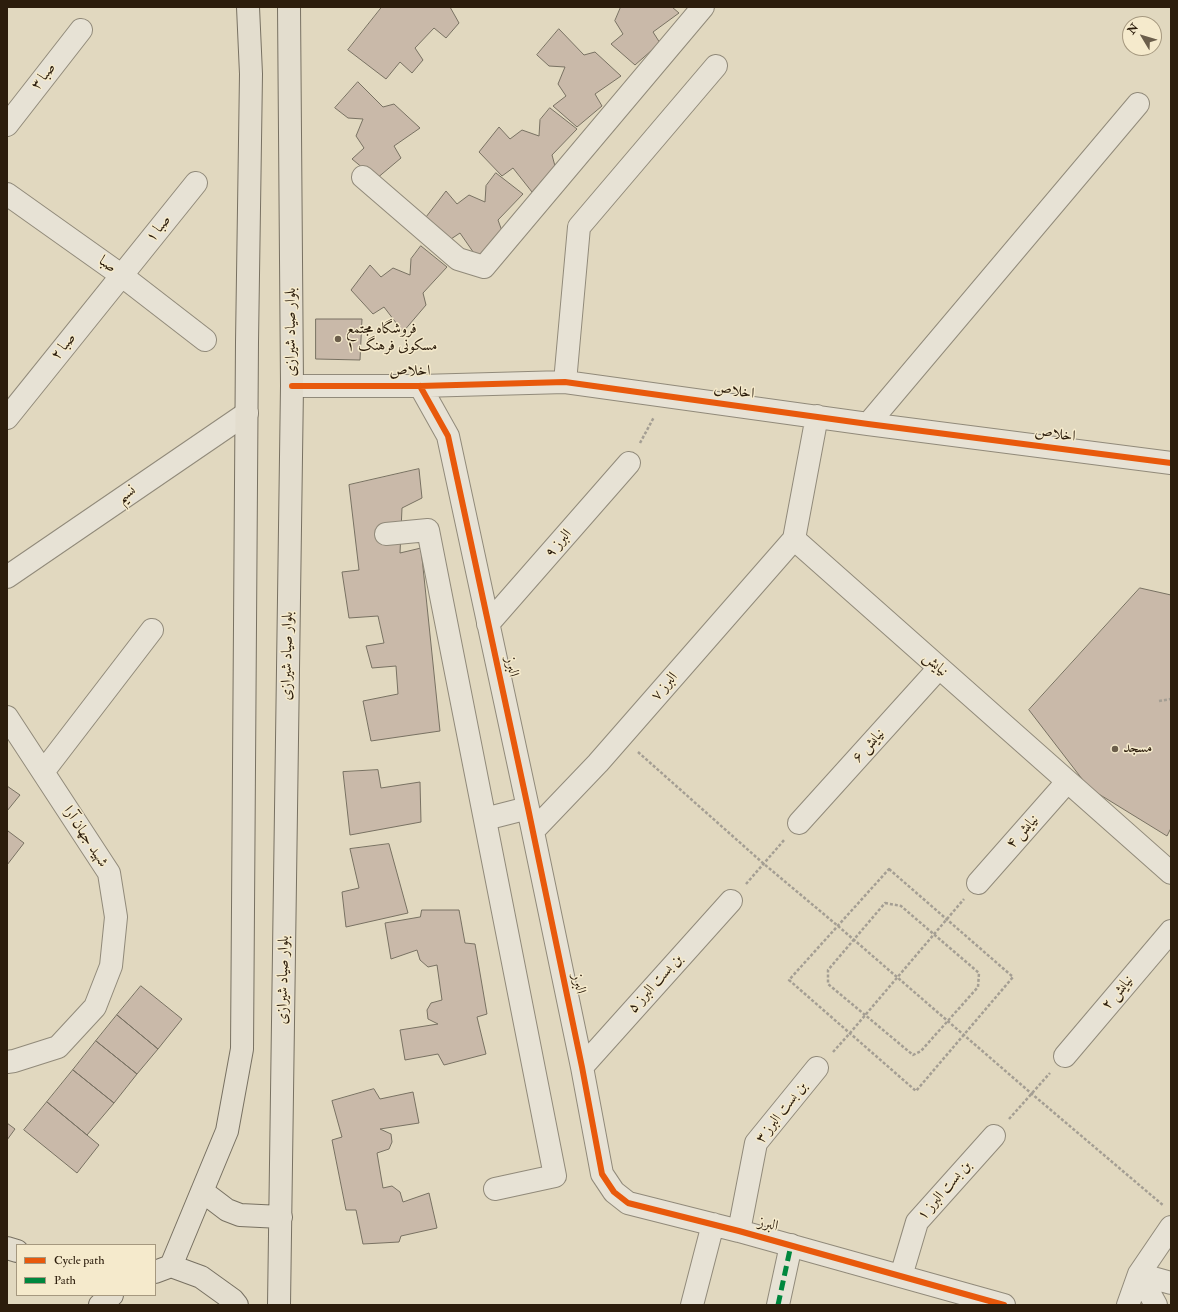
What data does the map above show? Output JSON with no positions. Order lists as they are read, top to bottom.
{
  "streets": {
    "main road": ["بلوار صیاد شیرازی"],
    "street": [
      "صبا ۳",
      "صبا ۱",
      "صبا",
      "صبا ۲",
      "اخلاص",
      "نسیم",
      "البرز ۹",
      "نیایش",
      "البرز",
      "البرز ۷",
      "نیایش ۶",
      "نیایش ۴",
      "شهید جهان آرا",
      "بن بست البرز ۵",
      "نیایش ۲",
      "بن بست البرز ۳",
      "بن بست البرز ۱"
    ]
  },
  "crossings": [
    ["صبا ۱", "صبا"],
    ["صبا ۱", "صبا ۲"],
    ["صبا", "صبا ۲"],
    ["بلوار صیاد شیرازی", "اخلاص"],
    ["اخلاص", "البرز"],
    ["البرز ۹", "البرز"],
    ["نیایش", "البرز ۷"],
    ["نیایش", "نیایش ۶"],
    ["نیایش", "نیایش ۴"],
    ["البرز", "البرز ۷"],
    ["البرز", "بن بست البرز ۵"],
    ["البرز", "بن بست البرز ۳"],
    ["البرز", "بن بست البرز ۱"]
  ],
  "places": ["فروشگاه مجتمع مسکونی فرهنگ ۱", "مسجد"],
  "legend": ["Cycle path", "Path"],
  "north": "top left"
}
